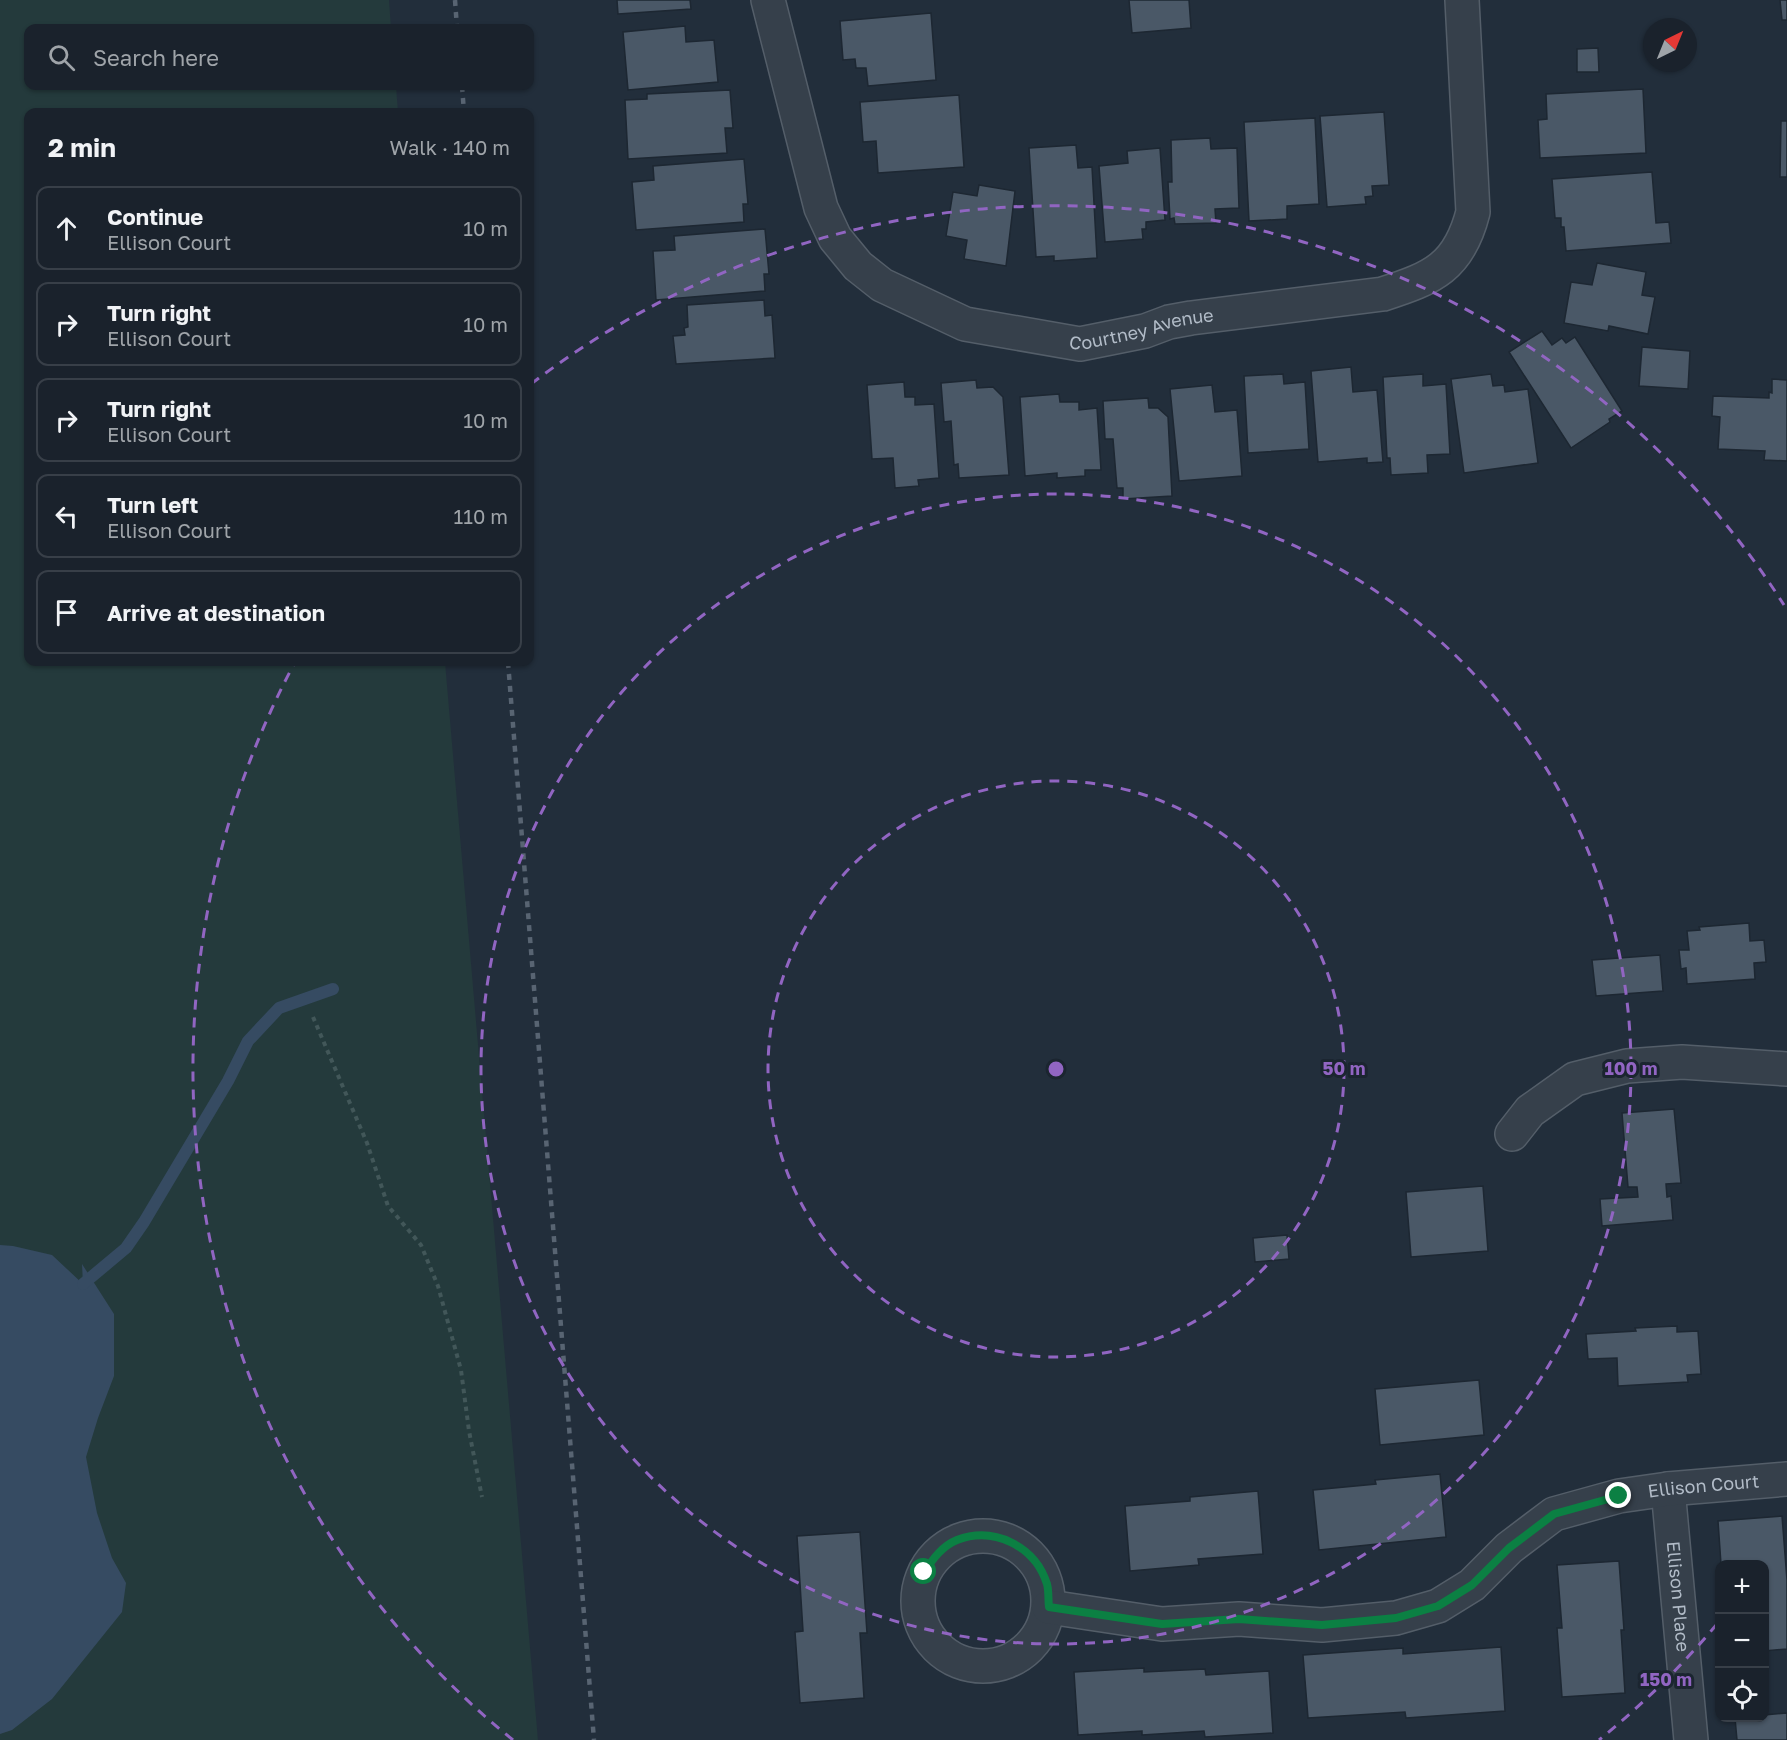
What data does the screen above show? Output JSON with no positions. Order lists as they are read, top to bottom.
{
  "streets": {
    "street": ["Courtney Avenue", "Ellison Court", "Ellison Place"]
  },
  "crossings": [
    ["Ellison Court", "Ellison Place"]
  ],
  "north": "top right",
  "page": {
    "search": "Search here",
    "heading": ["2 min", "Walk · 140 m"],
    "list": [
      ["Continue", "Ellison Court", "10 m"],
      ["Turn right", "Ellison Court", "10 m"],
      ["Turn right", "Ellison Court", "10 m"],
      ["Turn left", "Ellison Court", "110 m"],
      "Arrive at destination"
    ],
    "map_buttons": ["+", "−"]
  },
  "rings": ["50 m", "100 m", "150 m"]
}
